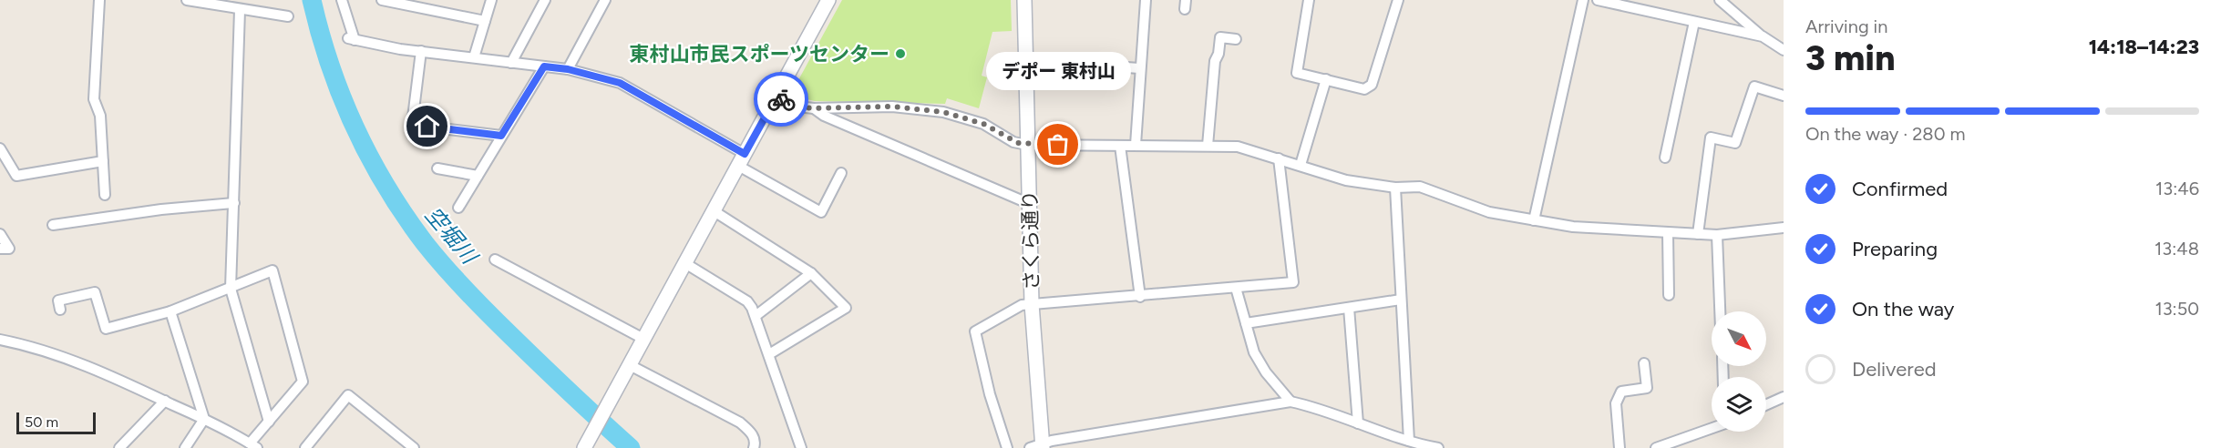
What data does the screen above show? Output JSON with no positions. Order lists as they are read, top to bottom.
{
  "streets": {
    "street": ["さくら通り"]
  },
  "water": ["空堀川"],
  "places": ["東村山市民スポーツセンター", "デポー 東村山"],
  "scale_bar": "50 m",
  "north": "bottom right",
  "page": {
    "heading": ["3 min", "Arriving in", "14:18–14:23"],
    "bubble": "デポー 東村山",
    "bar": "On the way · 280 m",
    "list": [
      ["Confirmed", "13:46"],
      ["Preparing", "13:48"],
      ["On the way", "13:50"],
      "Delivered"
    ],
    "scale": "50 m"
  }
}
